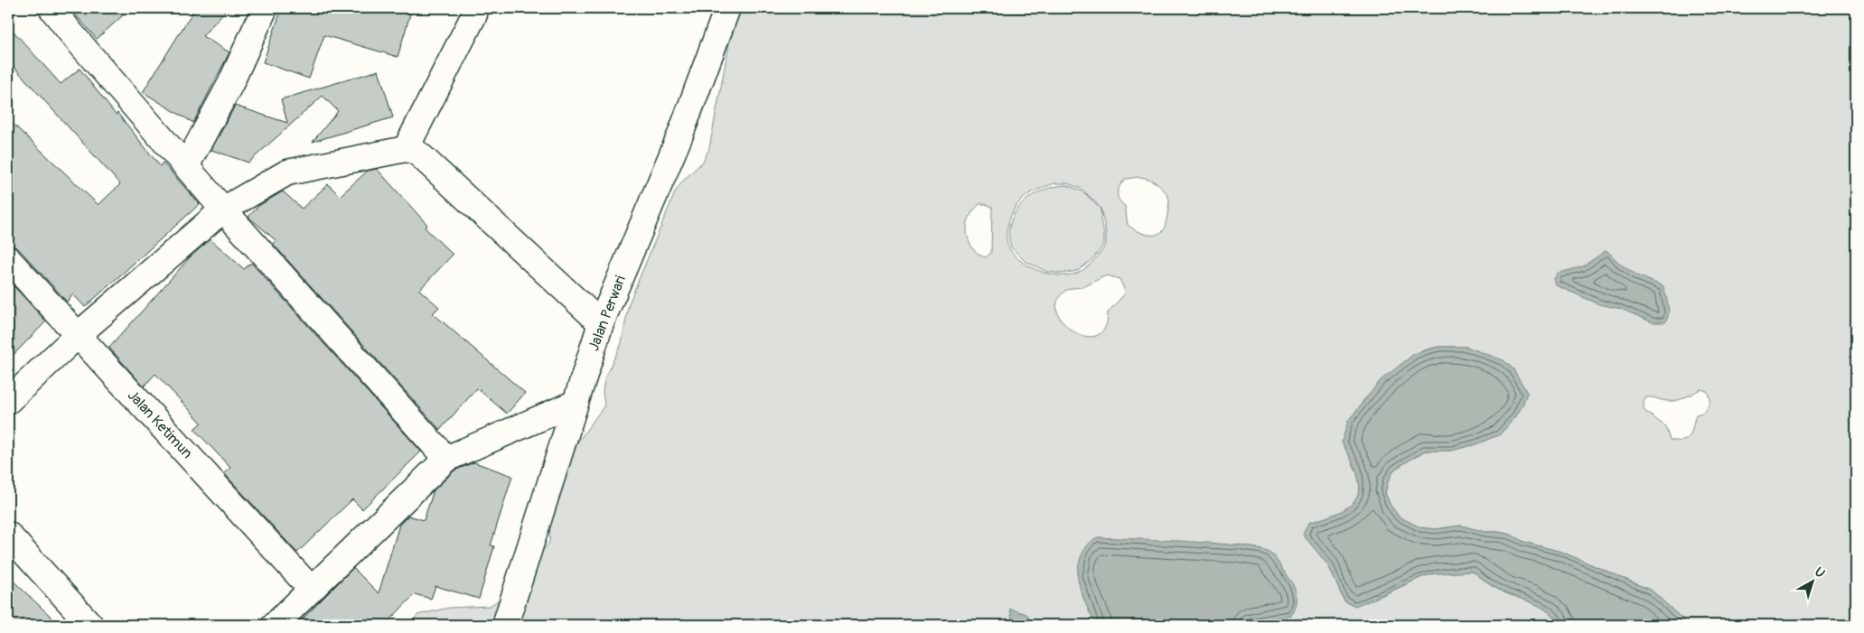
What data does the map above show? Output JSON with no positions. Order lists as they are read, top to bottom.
{
  "streets": {
    "street": ["Jalan Perwari", "Jalan Ketimun"]
  },
  "north": "top right"
}
